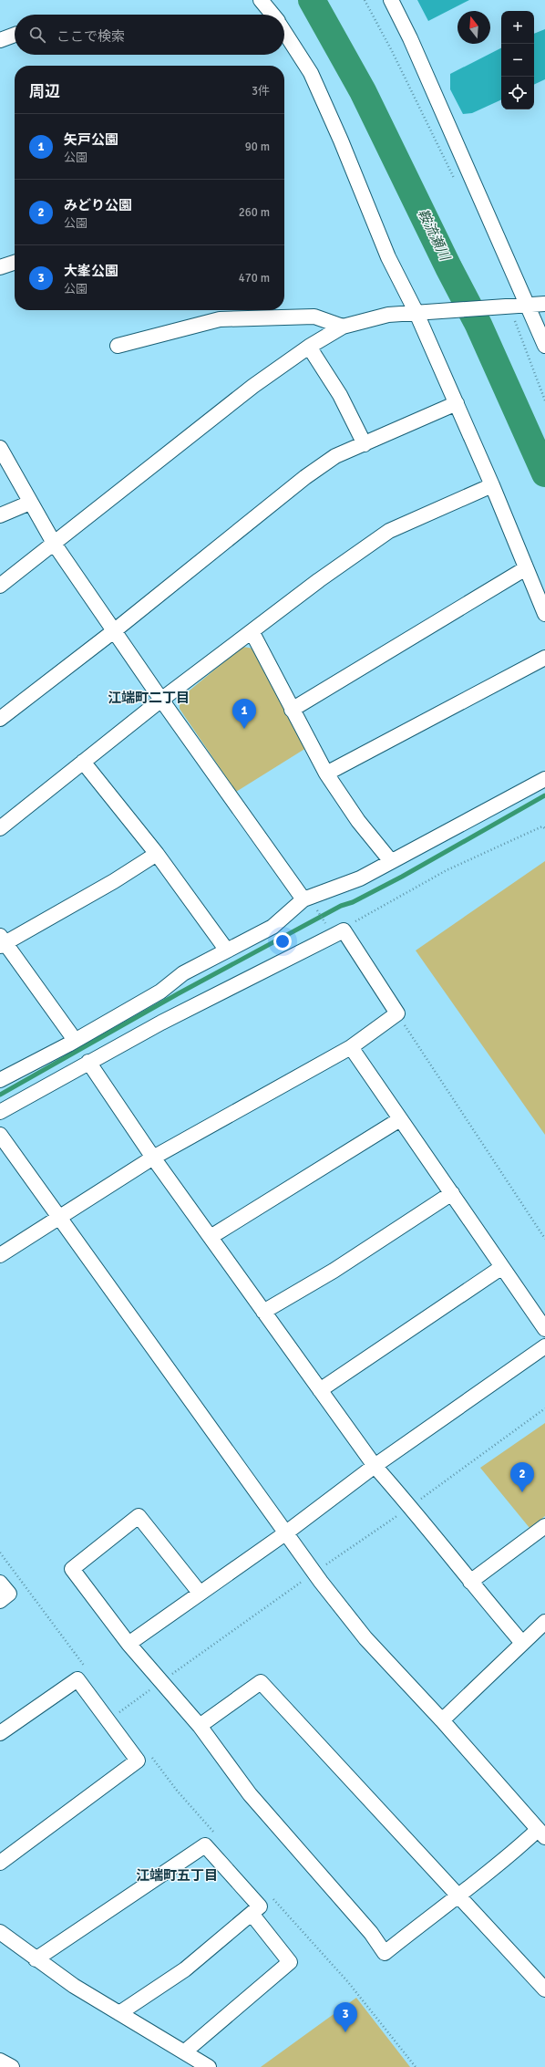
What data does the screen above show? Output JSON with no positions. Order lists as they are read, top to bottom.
{
  "districts": ["江端町二丁目", "江端町五丁目"],
  "water": ["鞍流瀬川"],
  "north": "top",
  "page": {
    "map_buttons": ["+", "−"],
    "search": "ここで検索",
    "heading": ["周辺", "3件"],
    "list": [
      {
        "mark": "1",
        "name": "矢戸公園",
        "note": "公園",
        "value": "90 m"
      },
      {
        "mark": "2",
        "name": "みどり公園",
        "note": "公園",
        "value": "260 m"
      },
      {
        "mark": "3",
        "name": "大峯公園",
        "note": "公園",
        "value": "470 m"
      }
    ],
    "pins": ["1", "2", "3"]
  }
}
